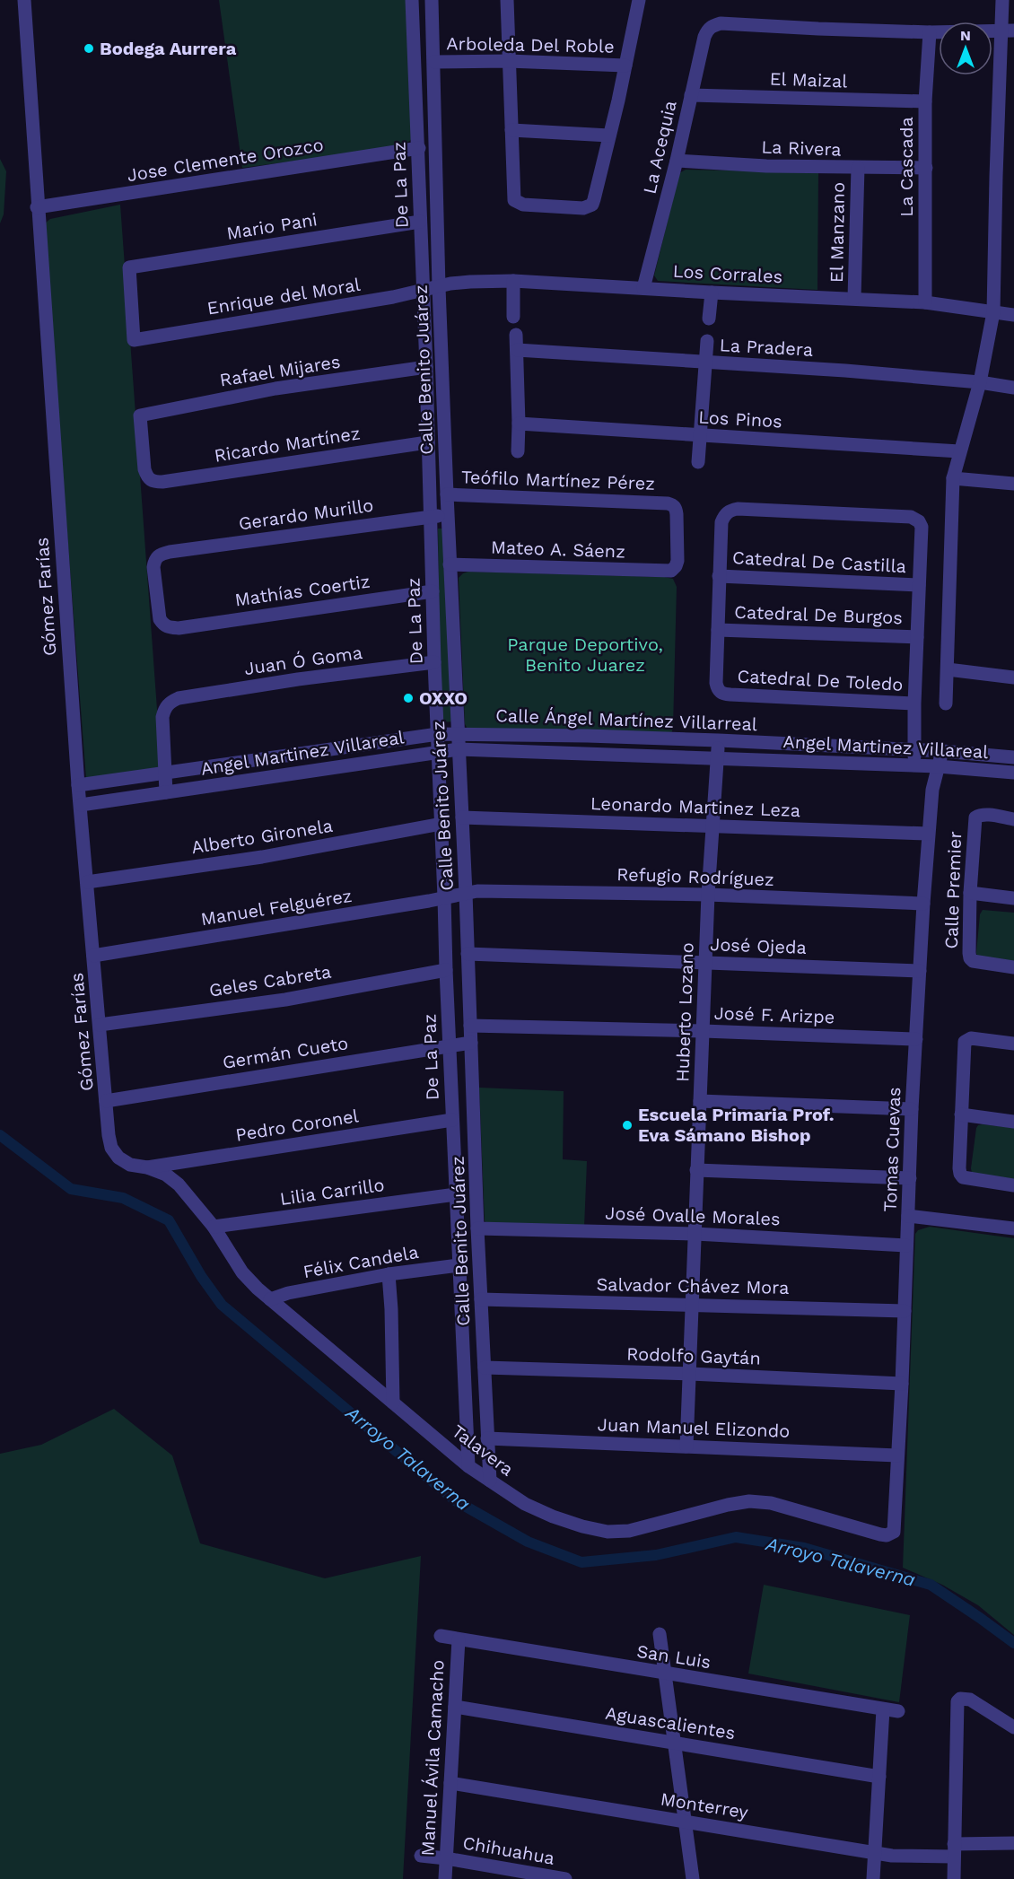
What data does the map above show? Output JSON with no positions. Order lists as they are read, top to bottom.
{
  "streets": {
    "street": [
      "Arboleda Del Roble",
      "El Maizal",
      "La Acequia",
      "La Rivera",
      "Jose Clemente Orozco",
      "La Cascada",
      "De La Paz",
      "Mario Pani",
      "El Manzano",
      "Los Corrales",
      "Enrique del Moral",
      "La Pradera",
      "Calle Benito Juárez",
      "Rafael Mijares",
      "Los Pinos",
      "Ricardo Martínez",
      "Teófilo Martínez Pérez",
      "Gerardo Murillo",
      "Mateo A. Sáenz",
      "Catedral De Castilla",
      "Mathías Coertiz",
      "Gómez Farías",
      "Catedral De Burgos",
      "Juan Ó Goma",
      "Catedral De Toledo",
      "Calle Ángel Martínez Villarreal",
      "Angel Martinez Villareal",
      "Leonardo Martinez Leza",
      "Alberto Gironela",
      "Refugio Rodríguez",
      "Calle Premier",
      "Manuel Felguérez",
      "José Ojeda",
      "Geles Cabreta",
      "Huberto Lozano",
      "José F. Arizpe",
      "Germán Cueto",
      "Pedro Coronel",
      "Tomas Cuevas",
      "Lilia Carrillo",
      "José Ovalle Morales",
      "Félix Candela",
      "Salvador Chávez Mora",
      "Rodolfo Gaytán",
      "Juan Manuel Elizondo",
      "Talavera",
      "San Luis",
      "Aguascalientes",
      "Manuel Ávila Camacho",
      "Monterrey",
      "Chihuahua"
    ]
  },
  "crossings": [
    ["Arboleda Del Roble", "Calle Benito Juárez"],
    ["El Maizal", "La Acequia"],
    ["El Maizal", "La Cascada"],
    ["La Acequia", "La Rivera"],
    ["La Acequia", "La Cascada"],
    ["La Acequia", "Los Corrales"],
    ["La Rivera", "La Cascada"],
    ["La Rivera", "El Manzano"],
    ["Jose Clemente Orozco", "De La Paz"],
    ["Jose Clemente Orozco", "Gómez Farías"],
    ["La Cascada", "Los Corrales"],
    ["De La Paz", "Mario Pani"],
    ["De La Paz", "Enrique del Moral"],
    ["De La Paz", "Rafael Mijares"],
    ["De La Paz", "Ricardo Martínez"],
    ["De La Paz", "Gerardo Murillo"],
    ["De La Paz", "Mathías Coertiz"],
    ["De La Paz", "Juan Ó Goma"],
    ["De La Paz", "Calle Ángel Martínez Villarreal"],
    ["De La Paz", "Angel Martinez Villareal"],
    ["De La Paz", "Alberto Gironela"],
    ["De La Paz", "Manuel Felguérez"],
    ["De La Paz", "Geles Cabreta"],
    ["De La Paz", "Germán Cueto"],
    ["De La Paz", "Pedro Coronel"],
    ["De La Paz", "Lilia Carrillo"],
    ["De La Paz", "Félix Candela"],
    ["De La Paz", "Talavera"],
    ["Mario Pani", "Enrique del Moral"],
    ["El Manzano", "Los Corrales"],
    ["Los Corrales", "Enrique del Moral"],
    ["Los Corrales", "Calle Benito Juárez"],
    ["Enrique del Moral", "Calle Benito Juárez"],
    ["Calle Benito Juárez", "Teófilo Martínez Pérez"],
    ["Calle Benito Juárez", "Gerardo Murillo"],
    ["Calle Benito Juárez", "Mateo A. Sáenz"],
    ["Calle Benito Juárez", "Calle Ángel Martínez Villarreal"],
    ["Calle Benito Juárez", "Angel Martinez Villareal"],
    ["Calle Benito Juárez", "Leonardo Martinez Leza"],
    ["Calle Benito Juárez", "Refugio Rodríguez"],
    ["Calle Benito Juárez", "Manuel Felguérez"],
    ["Calle Benito Juárez", "José Ojeda"],
    ["Calle Benito Juárez", "José F. Arizpe"],
    ["Calle Benito Juárez", "Germán Cueto"],
    ["Calle Benito Juárez", "José Ovalle Morales"],
    ["Calle Benito Juárez", "Salvador Chávez Mora"],
    ["Calle Benito Juárez", "Rodolfo Gaytán"],
    ["Calle Benito Juárez", "Juan Manuel Elizondo"],
    ["Calle Benito Juárez", "Talavera"],
    ["Rafael Mijares", "Ricardo Martínez"],
    ["Teófilo Martínez Pérez", "Mateo A. Sáenz"],
    ["Gerardo Murillo", "Mathías Coertiz"],
    ["Catedral De Castilla", "Catedral De Toledo"],
    ["Gómez Farías", "Calle Ángel Martínez Villarreal"],
    ["Gómez Farías", "Angel Martinez Villareal"],
    ["Gómez Farías", "Alberto Gironela"],
    ["Gómez Farías", "Manuel Felguérez"],
    ["Gómez Farías", "Geles Cabreta"],
    ["Gómez Farías", "Germán Cueto"],
    ["Gómez Farías", "Pedro Coronel"],
    ["Gómez Farías", "Talavera"],
    ["Catedral De Burgos", "Catedral De Toledo"],
    ["Juan Ó Goma", "Calle Ángel Martínez Villarreal"],
    ["Calle Ángel Martínez Villarreal", "Huberto Lozano"],
    ["Calle Ángel Martínez Villarreal", "Tomas Cuevas"],
    ["Angel Martinez Villareal", "Huberto Lozano"],
    ["Angel Martinez Villareal", "Tomas Cuevas"],
    ["Leonardo Martinez Leza", "Huberto Lozano"],
    ["Leonardo Martinez Leza", "Tomas Cuevas"],
    ["Refugio Rodríguez", "Manuel Felguérez"],
    ["Refugio Rodríguez", "Huberto Lozano"],
    ["Refugio Rodríguez", "Tomas Cuevas"],
    ["José Ojeda", "Huberto Lozano"],
    ["José Ojeda", "Tomas Cuevas"],
    ["Huberto Lozano", "José F. Arizpe"],
    ["Huberto Lozano", "José Ovalle Morales"],
    ["Huberto Lozano", "Salvador Chávez Mora"],
    ["Huberto Lozano", "Rodolfo Gaytán"],
    ["Huberto Lozano", "Juan Manuel Elizondo"],
    ["José F. Arizpe", "Tomas Cuevas"],
    ["Pedro Coronel", "Talavera"],
    ["Tomas Cuevas", "José Ovalle Morales"],
    ["Tomas Cuevas", "Salvador Chávez Mora"],
    ["Tomas Cuevas", "Rodolfo Gaytán"],
    ["Tomas Cuevas", "Juan Manuel Elizondo"],
    ["Tomas Cuevas", "Talavera"],
    ["Lilia Carrillo", "Talavera"],
    ["Félix Candela", "Talavera"],
    ["San Luis", "Manuel Ávila Camacho"],
    ["Aguascalientes", "Manuel Ávila Camacho"],
    ["Manuel Ávila Camacho", "Monterrey"],
    ["Manuel Ávila Camacho", "Chihuahua"]
  ],
  "water": ["Arroyo Talaverna"],
  "parks": ["Parque Deportivo, Benito Juarez"],
  "places": ["Bodega Aurrera", "OXXO", "Escuela Primaria Prof. Eva Sámano Bishop"],
  "north": "top"
}
